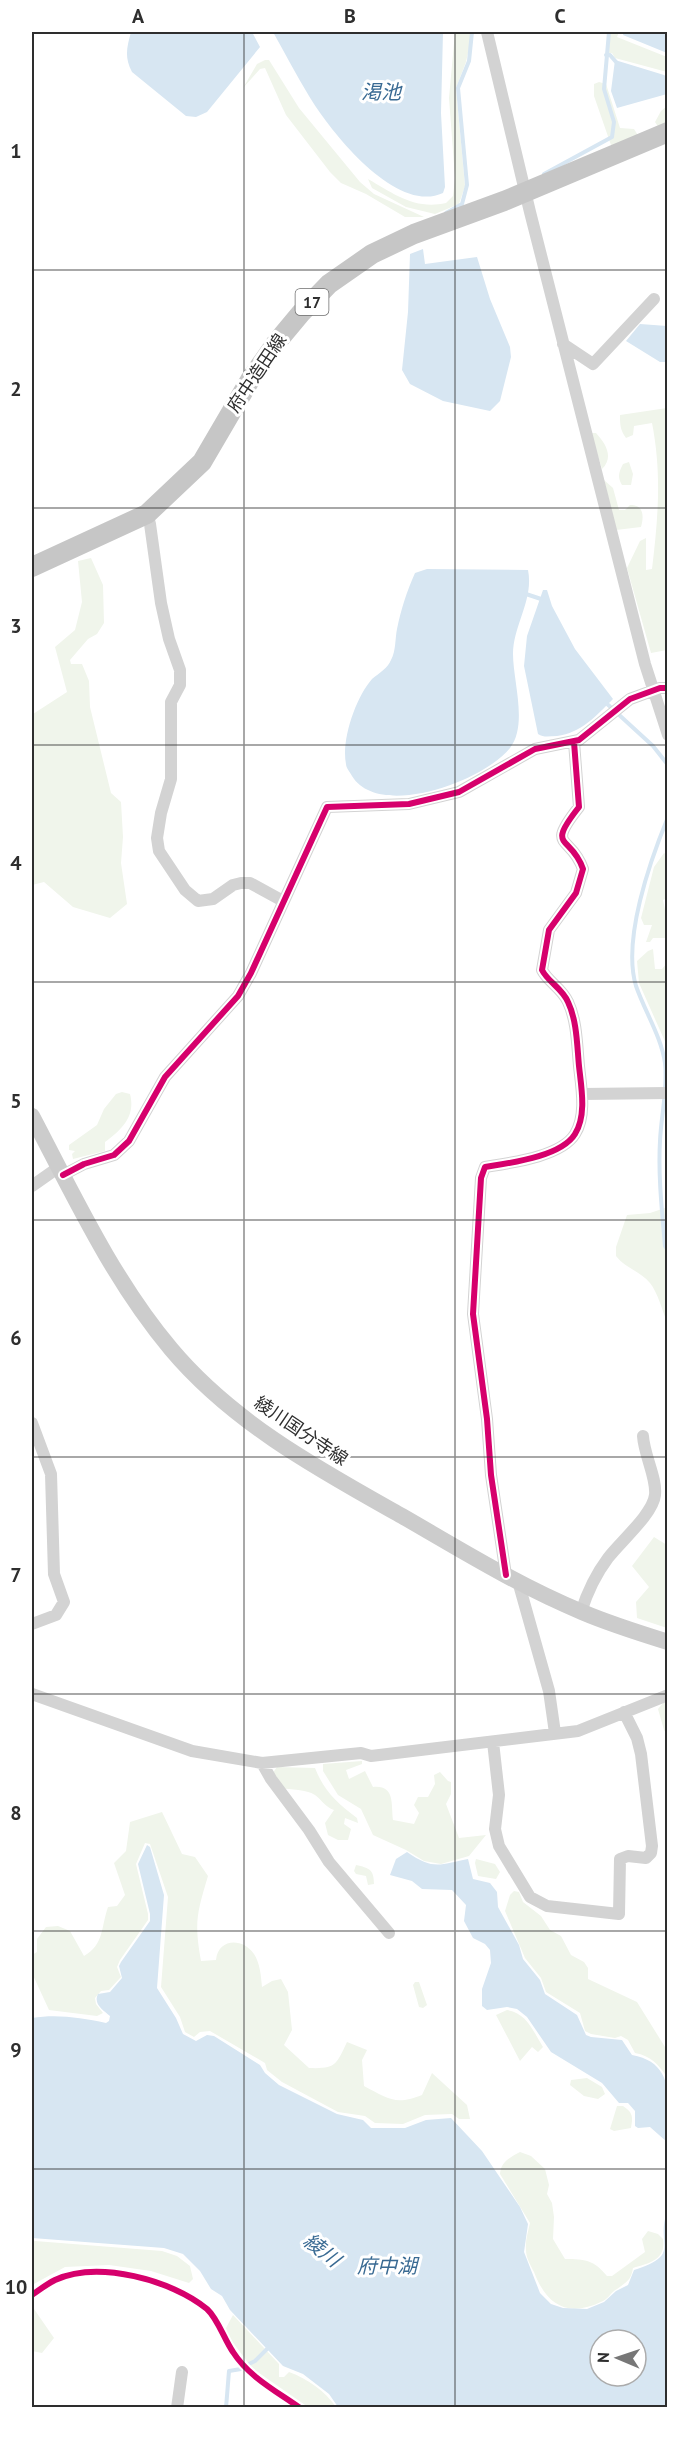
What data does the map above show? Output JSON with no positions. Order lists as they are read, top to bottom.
{
  "streets": {
    "main road": ["17", "府中造田線", "綾川国分寺線"]
  },
  "water": ["渇池", "綾川", "府中湖"],
  "north": "left",
  "grid": {
    "columns": ["A", "B", "C"],
    "rows": [
      "1",
      "2",
      "3",
      "4",
      "5",
      "6",
      "7",
      "8",
      "9",
      "10"
    ]
  }
}
